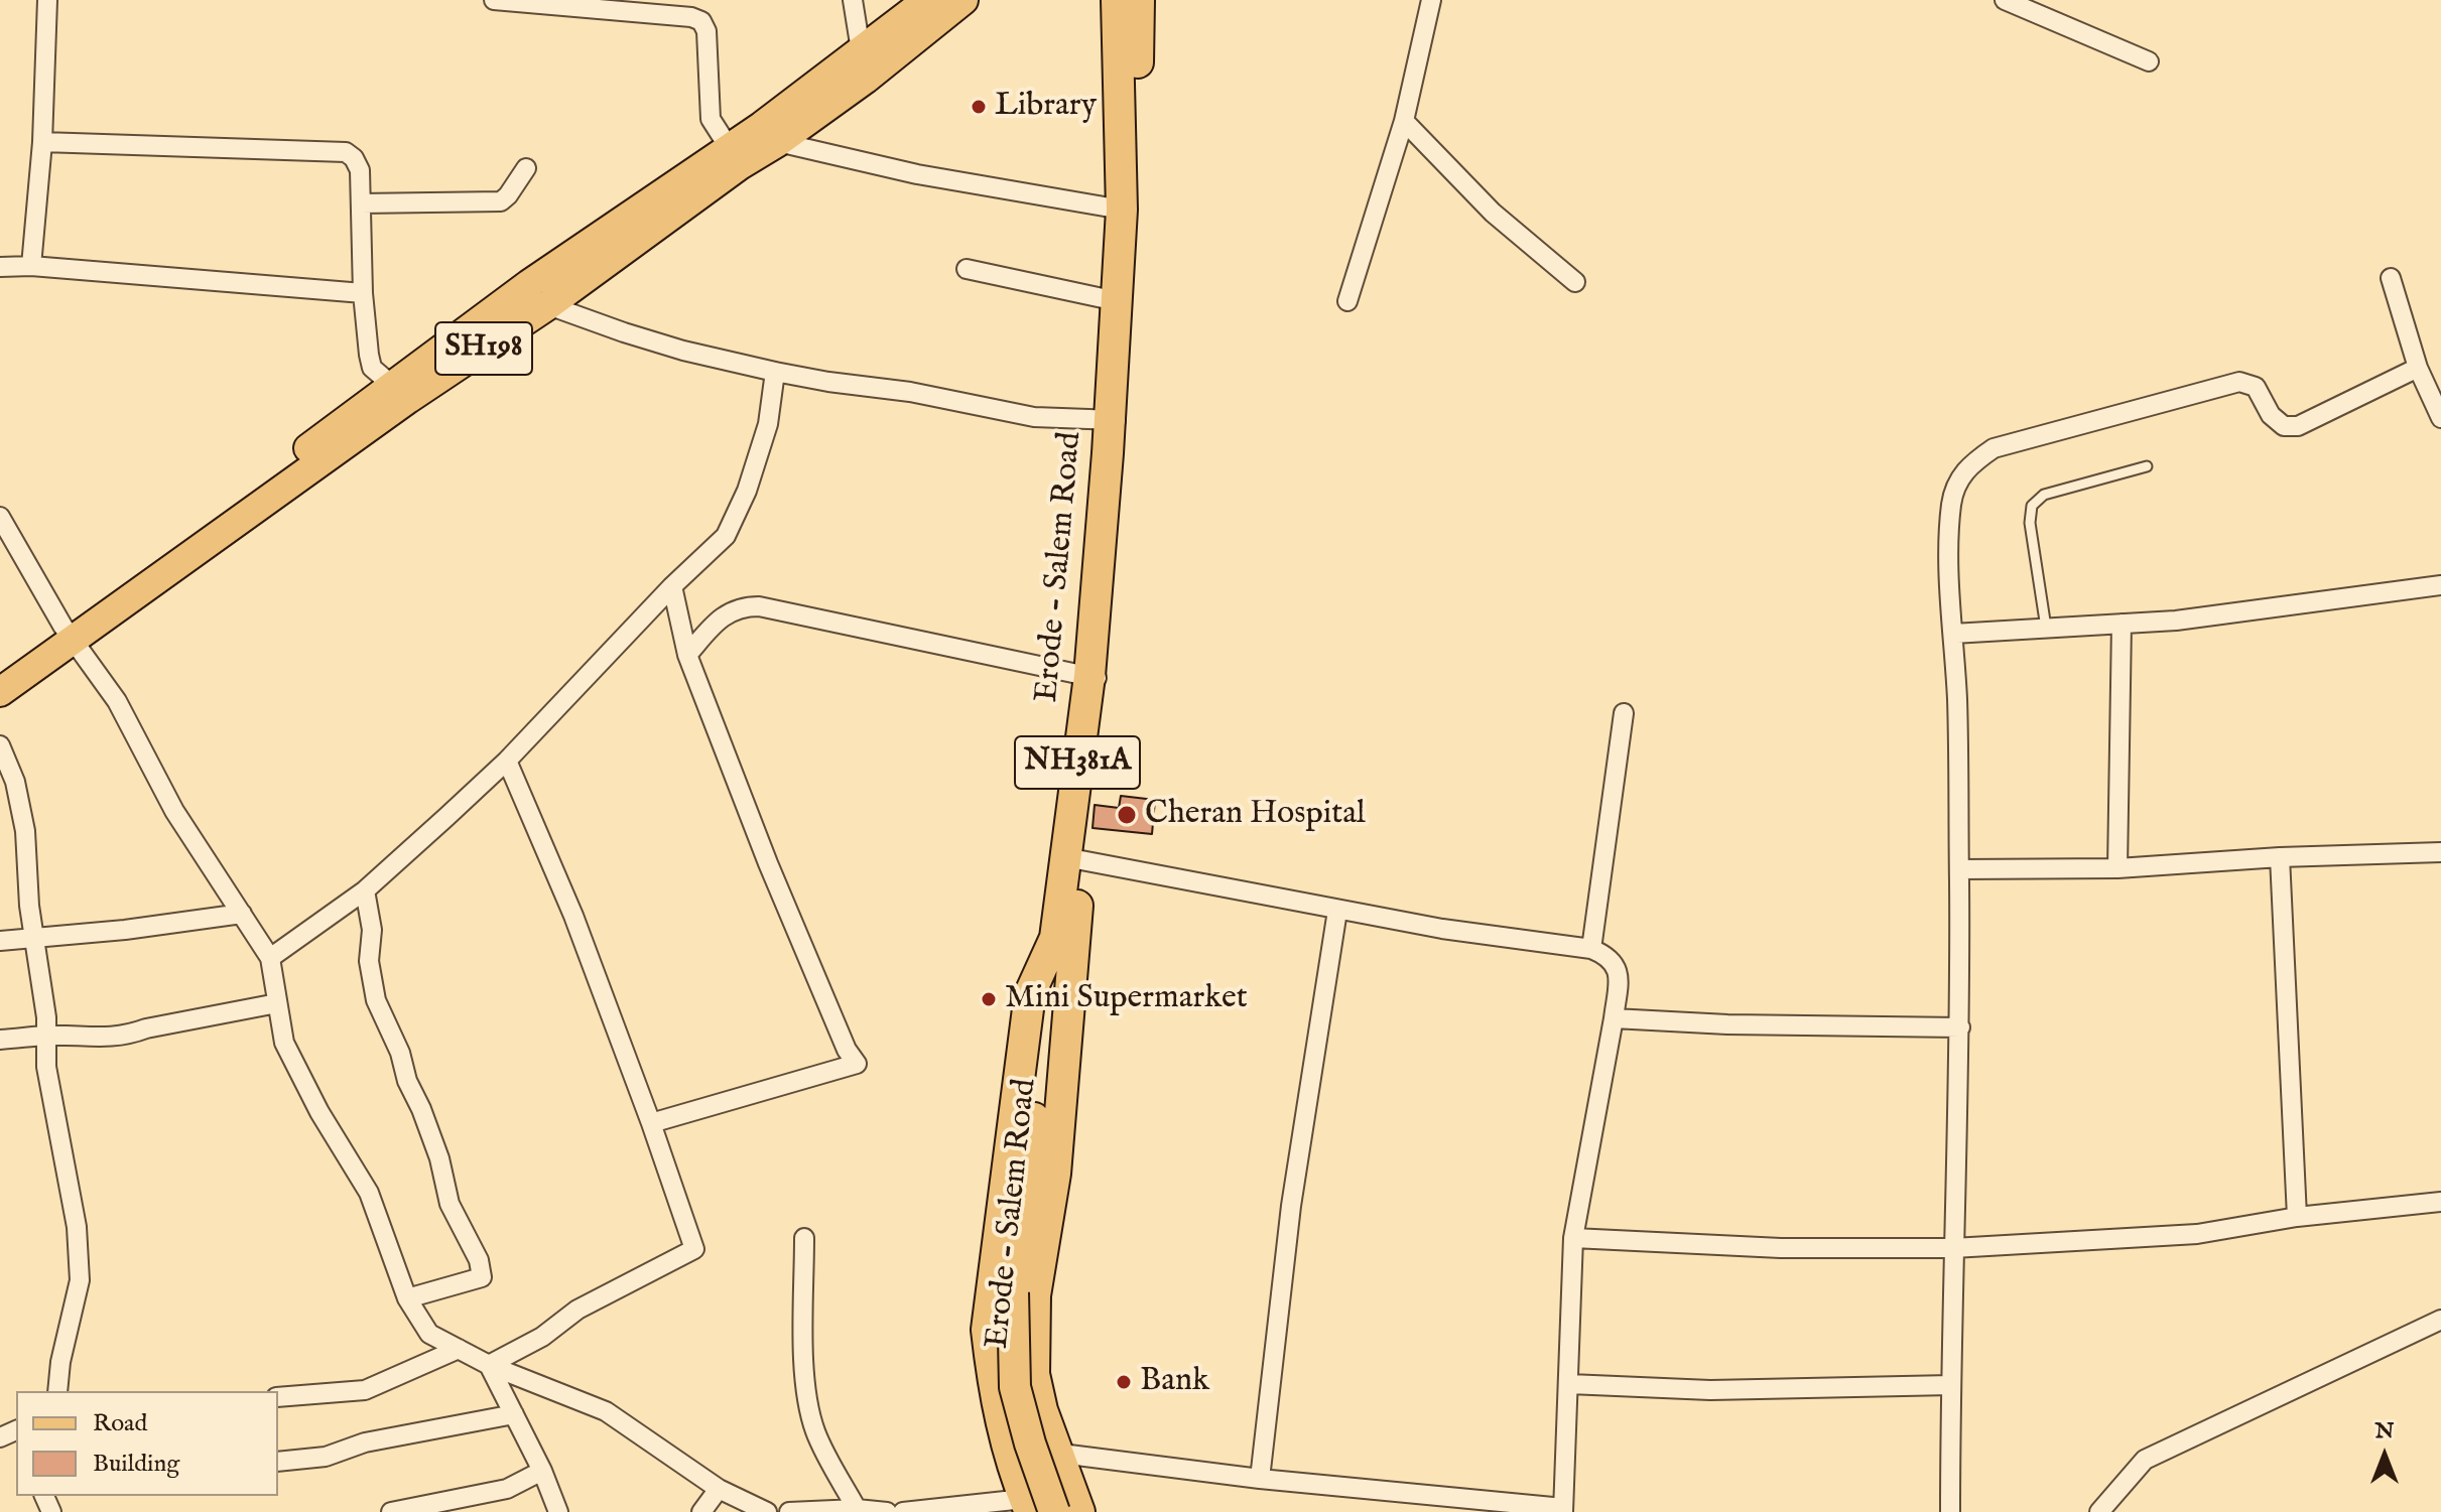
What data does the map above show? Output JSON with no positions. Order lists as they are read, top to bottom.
{
  "streets": {
    "highway": ["Erode - Salem Road", "NH381A"],
    "main road": ["SH198"]
  },
  "places": [
    "Library",
    "Cheran Hospital",
    "Mini Supermarket",
    "Bank"
  ],
  "legend": ["Road", "Building"],
  "north": "top"
}
